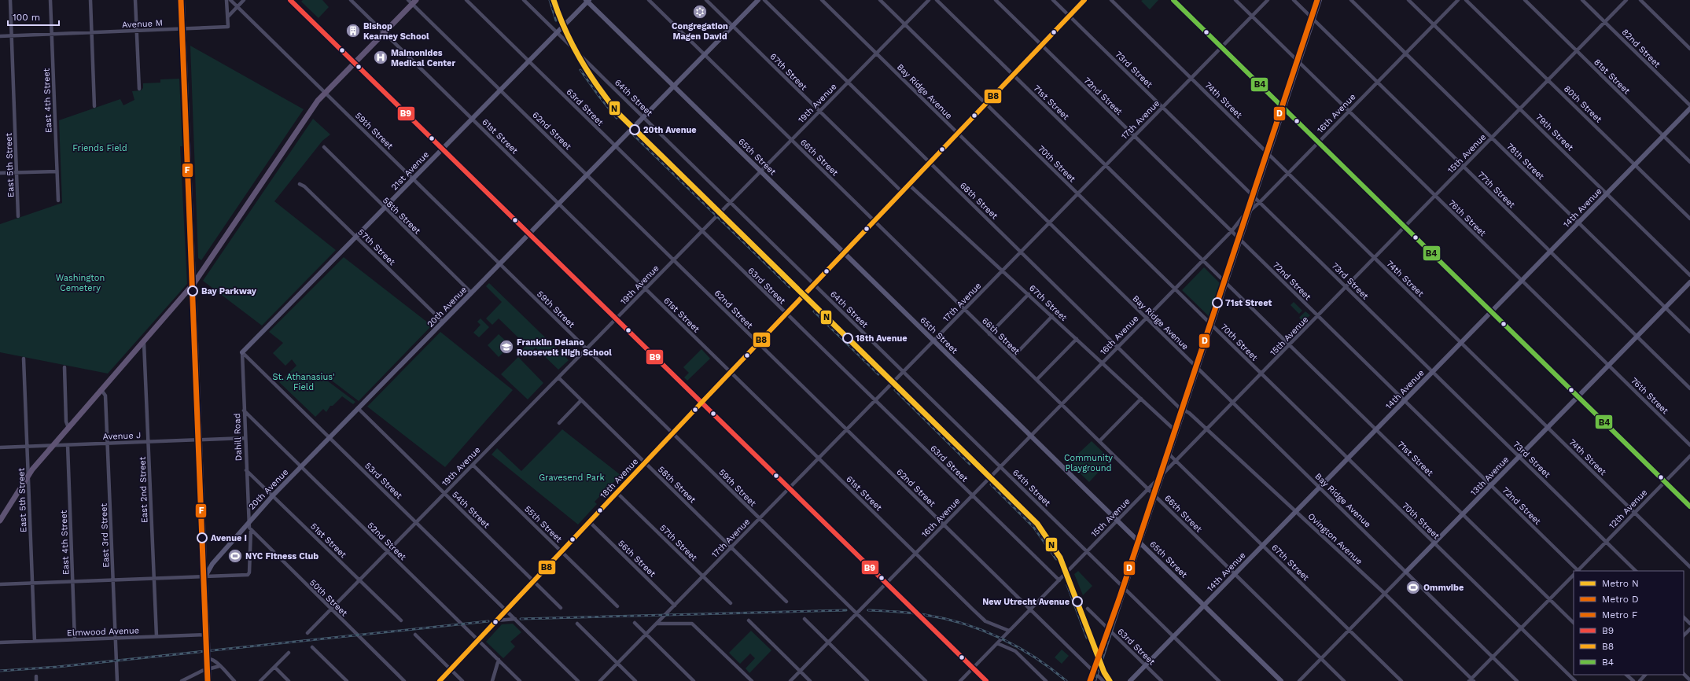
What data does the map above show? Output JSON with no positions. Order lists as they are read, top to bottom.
{
  "streets": {
    "main road": [
      "65th Street",
      "21st Avenue",
      "14th Avenue",
      "20th Avenue",
      "13th Avenue",
      "18th Avenue"
    ],
    "street": [
      "Avenue M",
      "82nd Street",
      "73rd Street",
      "67th Street",
      "81st Street",
      "Bay Ridge Avenue",
      "72nd Street",
      "64th Street",
      "74th Street",
      "East 4th Street",
      "71st Street",
      "19th Avenue",
      "80th Street",
      "63rd Street",
      "16th Avenue",
      "17th Avenue",
      "59th Street",
      "62nd Street",
      "79th Street",
      "61st Street",
      "15th Avenue",
      "66th Street",
      "78th Street",
      "70th Street",
      "East 5th Street",
      "77th Street",
      "68th Street",
      "58th Street",
      "76th Street",
      "57th Street",
      "Avenue J",
      "Dahill Road",
      "53rd Street",
      "East 2nd Street",
      "12th Avenue",
      "54th Street",
      "55th Street",
      "East 3rd Street",
      "Ovington Avenue",
      "51st Street",
      "52nd Street",
      "56th Street",
      "50th Street",
      "Elmwood Avenue"
    ]
  },
  "crossings": [
    ["Avenue M", "East 4th Street"],
    ["Avenue M", "East 5th Street"],
    ["82nd Street", "15th Avenue"],
    ["73rd Street", "16th Avenue"],
    ["73rd Street", "17th Avenue"],
    ["73rd Street", "15th Avenue"],
    ["73rd Street", "14th Avenue"],
    ["73rd Street", "13th Avenue"],
    ["73rd Street", "18th Avenue"],
    ["73rd Street", "12th Avenue"],
    ["67th Street", "19th Avenue"],
    ["67th Street", "16th Avenue"],
    ["67th Street", "17th Avenue"],
    ["67th Street", "15th Avenue"],
    ["67th Street", "14th Avenue"],
    ["67th Street", "20th Avenue"],
    ["67th Street", "13th Avenue"],
    ["67th Street", "18th Avenue"],
    ["81st Street", "15th Avenue"],
    ["81st Street", "14th Avenue"],
    ["Bay Ridge Avenue", "19th Avenue"],
    ["Bay Ridge Avenue", "16th Avenue"],
    ["Bay Ridge Avenue", "17th Avenue"],
    ["Bay Ridge Avenue", "15th Avenue"],
    ["Bay Ridge Avenue", "14th Avenue"],
    ["Bay Ridge Avenue", "13th Avenue"],
    ["Bay Ridge Avenue", "18th Avenue"],
    ["72nd Street", "16th Avenue"],
    ["72nd Street", "17th Avenue"],
    ["72nd Street", "15th Avenue"],
    ["72nd Street", "14th Avenue"],
    ["72nd Street", "13th Avenue"],
    ["72nd Street", "18th Avenue"],
    ["72nd Street", "12th Avenue"],
    ["64th Street", "19th Avenue"],
    ["64th Street", "16th Avenue"],
    ["64th Street", "17th Avenue"],
    ["64th Street", "15th Avenue"],
    ["64th Street", "21st Avenue"],
    ["64th Street", "14th Avenue"],
    ["64th Street", "20th Avenue"],
    ["64th Street", "18th Avenue"],
    ["74th Street", "16th Avenue"],
    ["74th Street", "17th Avenue"],
    ["74th Street", "15th Avenue"],
    ["74th Street", "14th Avenue"],
    ["74th Street", "13th Avenue"],
    ["74th Street", "12th Avenue"],
    ["East 4th Street", "Avenue J"],
    ["East 4th Street", "Elmwood Avenue"],
    ["71st Street", "16th Avenue"],
    ["71st Street", "17th Avenue"],
    ["71st Street", "15th Avenue"],
    ["71st Street", "14th Avenue"],
    ["71st Street", "13th Avenue"],
    ["71st Street", "18th Avenue"],
    ["19th Avenue", "63rd Street"],
    ["19th Avenue", "59th Street"],
    ["19th Avenue", "62nd Street"],
    ["19th Avenue", "61st Street"],
    ["19th Avenue", "65th Street"],
    ["19th Avenue", "66th Street"],
    ["19th Avenue", "70th Street"],
    ["19th Avenue", "68th Street"],
    ["19th Avenue", "58th Street"],
    ["19th Avenue", "53rd Street"],
    ["19th Avenue", "54th Street"],
    ["19th Avenue", "55th Street"],
    ["19th Avenue", "51st Street"],
    ["19th Avenue", "52nd Street"],
    ["19th Avenue", "50th Street"],
    ["80th Street", "15th Avenue"],
    ["80th Street", "14th Avenue"],
    ["63rd Street", "16th Avenue"],
    ["63rd Street", "17th Avenue"],
    ["63rd Street", "15th Avenue"],
    ["63rd Street", "21st Avenue"],
    ["63rd Street", "14th Avenue"],
    ["63rd Street", "20th Avenue"],
    ["63rd Street", "18th Avenue"],
    ["16th Avenue", "59th Street"],
    ["16th Avenue", "62nd Street"],
    ["16th Avenue", "79th Street"],
    ["16th Avenue", "61st Street"],
    ["16th Avenue", "65th Street"],
    ["16th Avenue", "66th Street"],
    ["16th Avenue", "78th Street"],
    ["16th Avenue", "70th Street"],
    ["16th Avenue", "77th Street"],
    ["16th Avenue", "68th Street"],
    ["16th Avenue", "76th Street"],
    ["17th Avenue", "59th Street"],
    ["17th Avenue", "62nd Street"],
    ["17th Avenue", "61st Street"],
    ["17th Avenue", "65th Street"],
    ["17th Avenue", "66th Street"],
    ["17th Avenue", "70th Street"],
    ["17th Avenue", "68th Street"],
    ["17th Avenue", "58th Street"],
    ["17th Avenue", "76th Street"],
    ["17th Avenue", "57th Street"],
    ["17th Avenue", "56th Street"],
    ["59th Street", "21st Avenue"],
    ["59th Street", "20th Avenue"],
    ["59th Street", "18th Avenue"],
    ["62nd Street", "15th Avenue"],
    ["62nd Street", "21st Avenue"],
    ["62nd Street", "20th Avenue"],
    ["62nd Street", "18th Avenue"],
    ["79th Street", "15th Avenue"],
    ["79th Street", "14th Avenue"],
    ["61st Street", "15th Avenue"],
    ["61st Street", "21st Avenue"],
    ["61st Street", "20th Avenue"],
    ["61st Street", "18th Avenue"],
    ["15th Avenue", "65th Street"],
    ["15th Avenue", "66th Street"],
    ["15th Avenue", "78th Street"],
    ["15th Avenue", "70th Street"],
    ["15th Avenue", "77th Street"],
    ["15th Avenue", "76th Street"],
    ["15th Avenue", "Ovington Avenue"],
    ["65th Street", "21st Avenue"],
    ["65th Street", "14th Avenue"],
    ["65th Street", "20th Avenue"],
    ["65th Street", "18th Avenue"],
    ["66th Street", "14th Avenue"],
    ["66th Street", "20th Avenue"],
    ["66th Street", "13th Avenue"],
    ["66th Street", "18th Avenue"],
    ["78th Street", "14th Avenue"],
    ["78th Street", "13th Avenue"],
    ["70th Street", "14th Avenue"],
    ["70th Street", "13th Avenue"],
    ["70th Street", "18th Avenue"],
    ["East 5th Street", "Avenue J"],
    ["East 5th Street", "Elmwood Avenue"],
    ["21st Avenue", "58th Street"],
    ["21st Avenue", "57th Street"],
    ["21st Avenue", "Dahill Road"],
    ["21st Avenue", "53rd Street"],
    ["77th Street", "14th Avenue"],
    ["77th Street", "13th Avenue"],
    ["68th Street", "18th Avenue"],
    ["68th Street", "Ovington Avenue"],
    ["14th Avenue", "76th Street"],
    ["14th Avenue", "Ovington Avenue"],
    ["58th Street", "20th Avenue"],
    ["58th Street", "18th Avenue"],
    ["76th Street", "13th Avenue"],
    ["57th Street", "20th Avenue"],
    ["57th Street", "18th Avenue"],
    ["20th Avenue", "Dahill Road"],
    ["20th Avenue", "53rd Street"],
    ["20th Avenue", "54th Street"],
    ["20th Avenue", "51st Street"],
    ["20th Avenue", "52nd Street"],
    ["Avenue J", "Dahill Road"],
    ["Avenue J", "East 2nd Street"],
    ["Avenue J", "East 3rd Street"],
    ["Dahill Road", "53rd Street"],
    ["Dahill Road", "51st Street"],
    ["Dahill Road", "52nd Street"],
    ["13th Avenue", "Ovington Avenue"],
    ["18th Avenue", "53rd Street"],
    ["18th Avenue", "54th Street"],
    ["18th Avenue", "55th Street"],
    ["18th Avenue", "52nd Street"],
    ["18th Avenue", "56th Street"],
    ["East 2nd Street", "Elmwood Avenue"],
    ["East 3rd Street", "Elmwood Avenue"]
  ],
  "parks": [
    "Friends Field",
    "Washington Cemetery",
    "St. Athanasius' Field",
    "Community Playground",
    "Gravesend Park"
  ],
  "places": {
    "synagogue": ["Congregation Magen David"],
    "building": ["Bishop Kearney School"],
    "hospital": ["Maimonides Medical Center"],
    "other": [
      "20th Avenue",
      "Bay Parkway",
      "71st Street",
      "18th Avenue",
      "Avenue I",
      "New Utrecht Avenue"
    ],
    "school or university": ["Franklin Delano Roosevelt High School"],
    "sports": ["NYC Fitness Club", "Ommvibe"]
  },
  "lines": [
    "metro line N",
    "metro line D",
    "metro line F",
    "transit line B9",
    "transit line B8",
    "transit line B4"
  ],
  "legend": [
    "Metro N",
    "Metro D",
    "Metro F",
    "B9",
    "B8",
    "B4"
  ],
  "scale_bar": "100 m"
}
